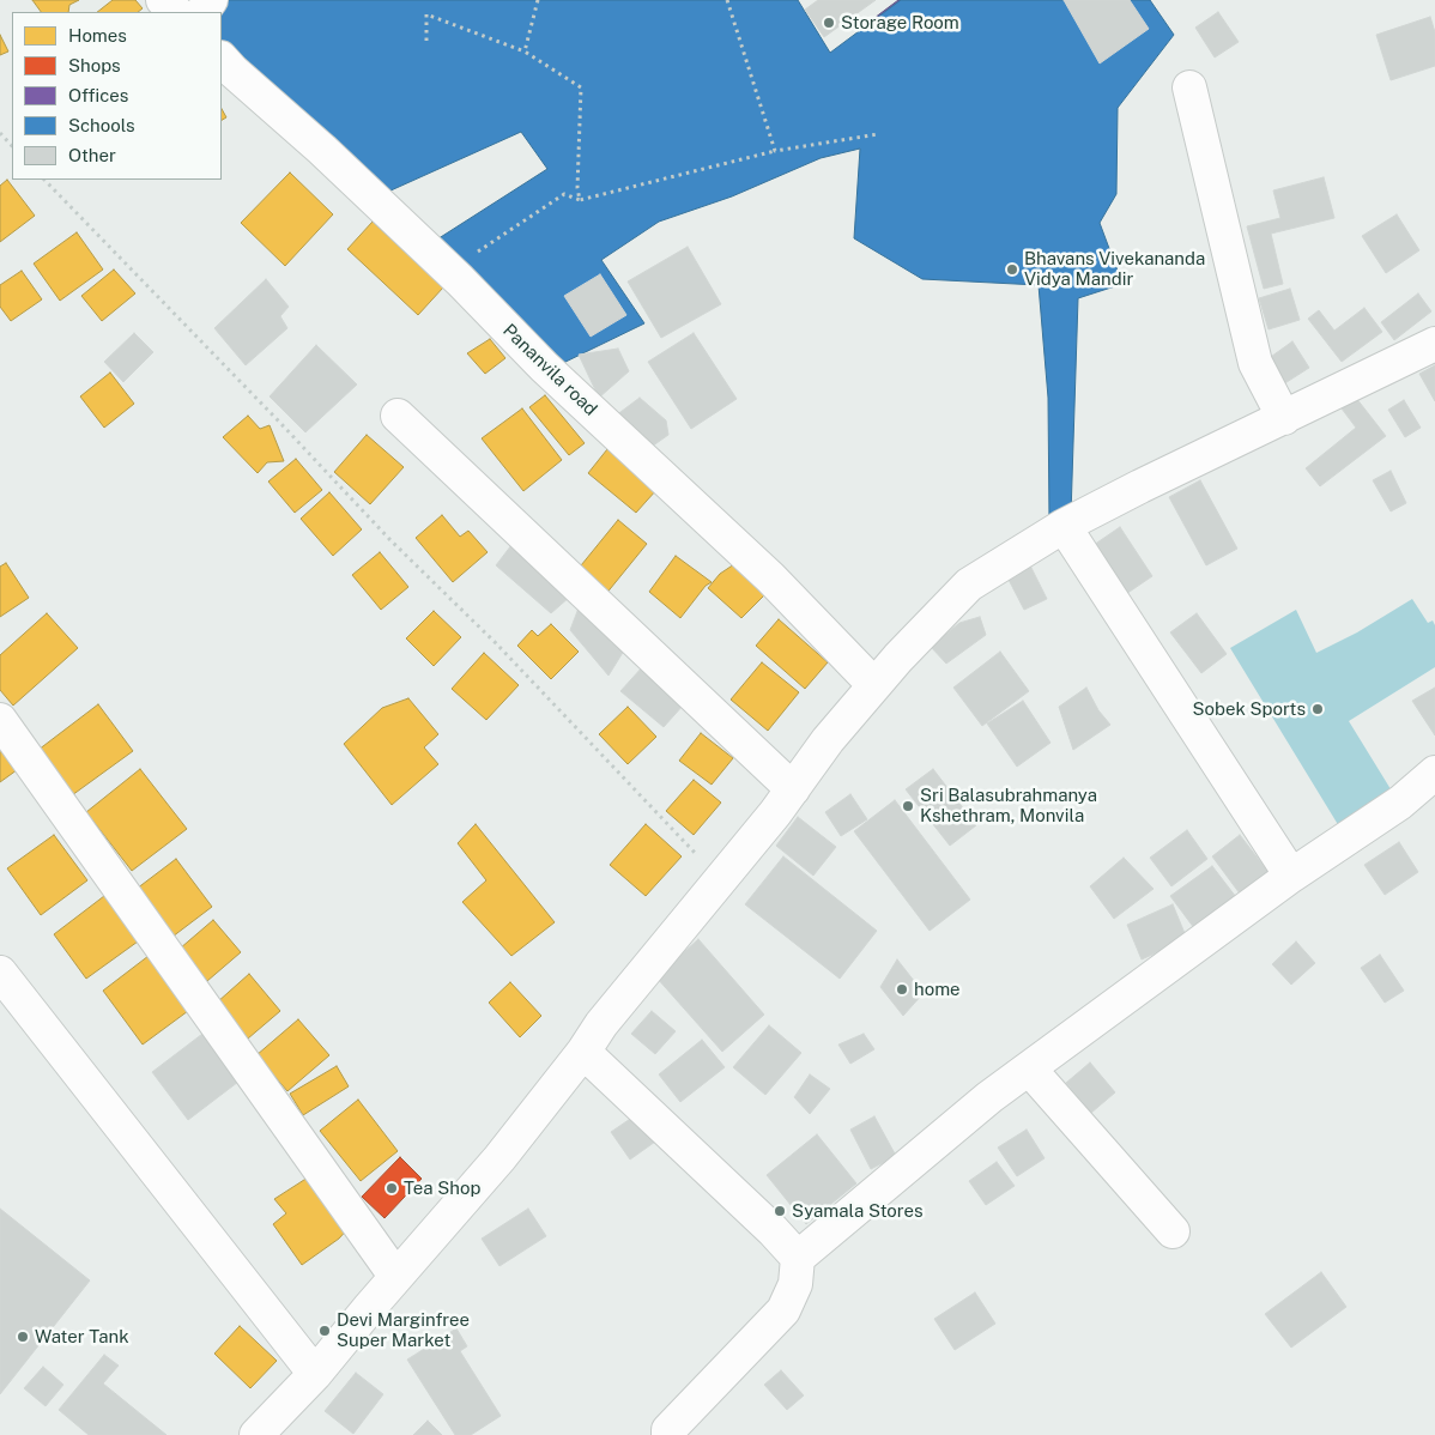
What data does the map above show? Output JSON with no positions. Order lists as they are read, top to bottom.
{
  "streets": {
    "street": ["Pananvila road"]
  },
  "places": [
    "Storage Room",
    "Bhavans Vivekananda Vidya Mandir",
    "Sobek Sports",
    "Sri Balasubrahmanya Kshethram, Monvila",
    "home",
    "Tea Shop",
    "Syamala Stores",
    "Devi Marginfree Super Market",
    "Water Tank"
  ],
  "legend": [
    "Homes",
    "Shops",
    "Offices",
    "Schools",
    "Other"
  ]
}
